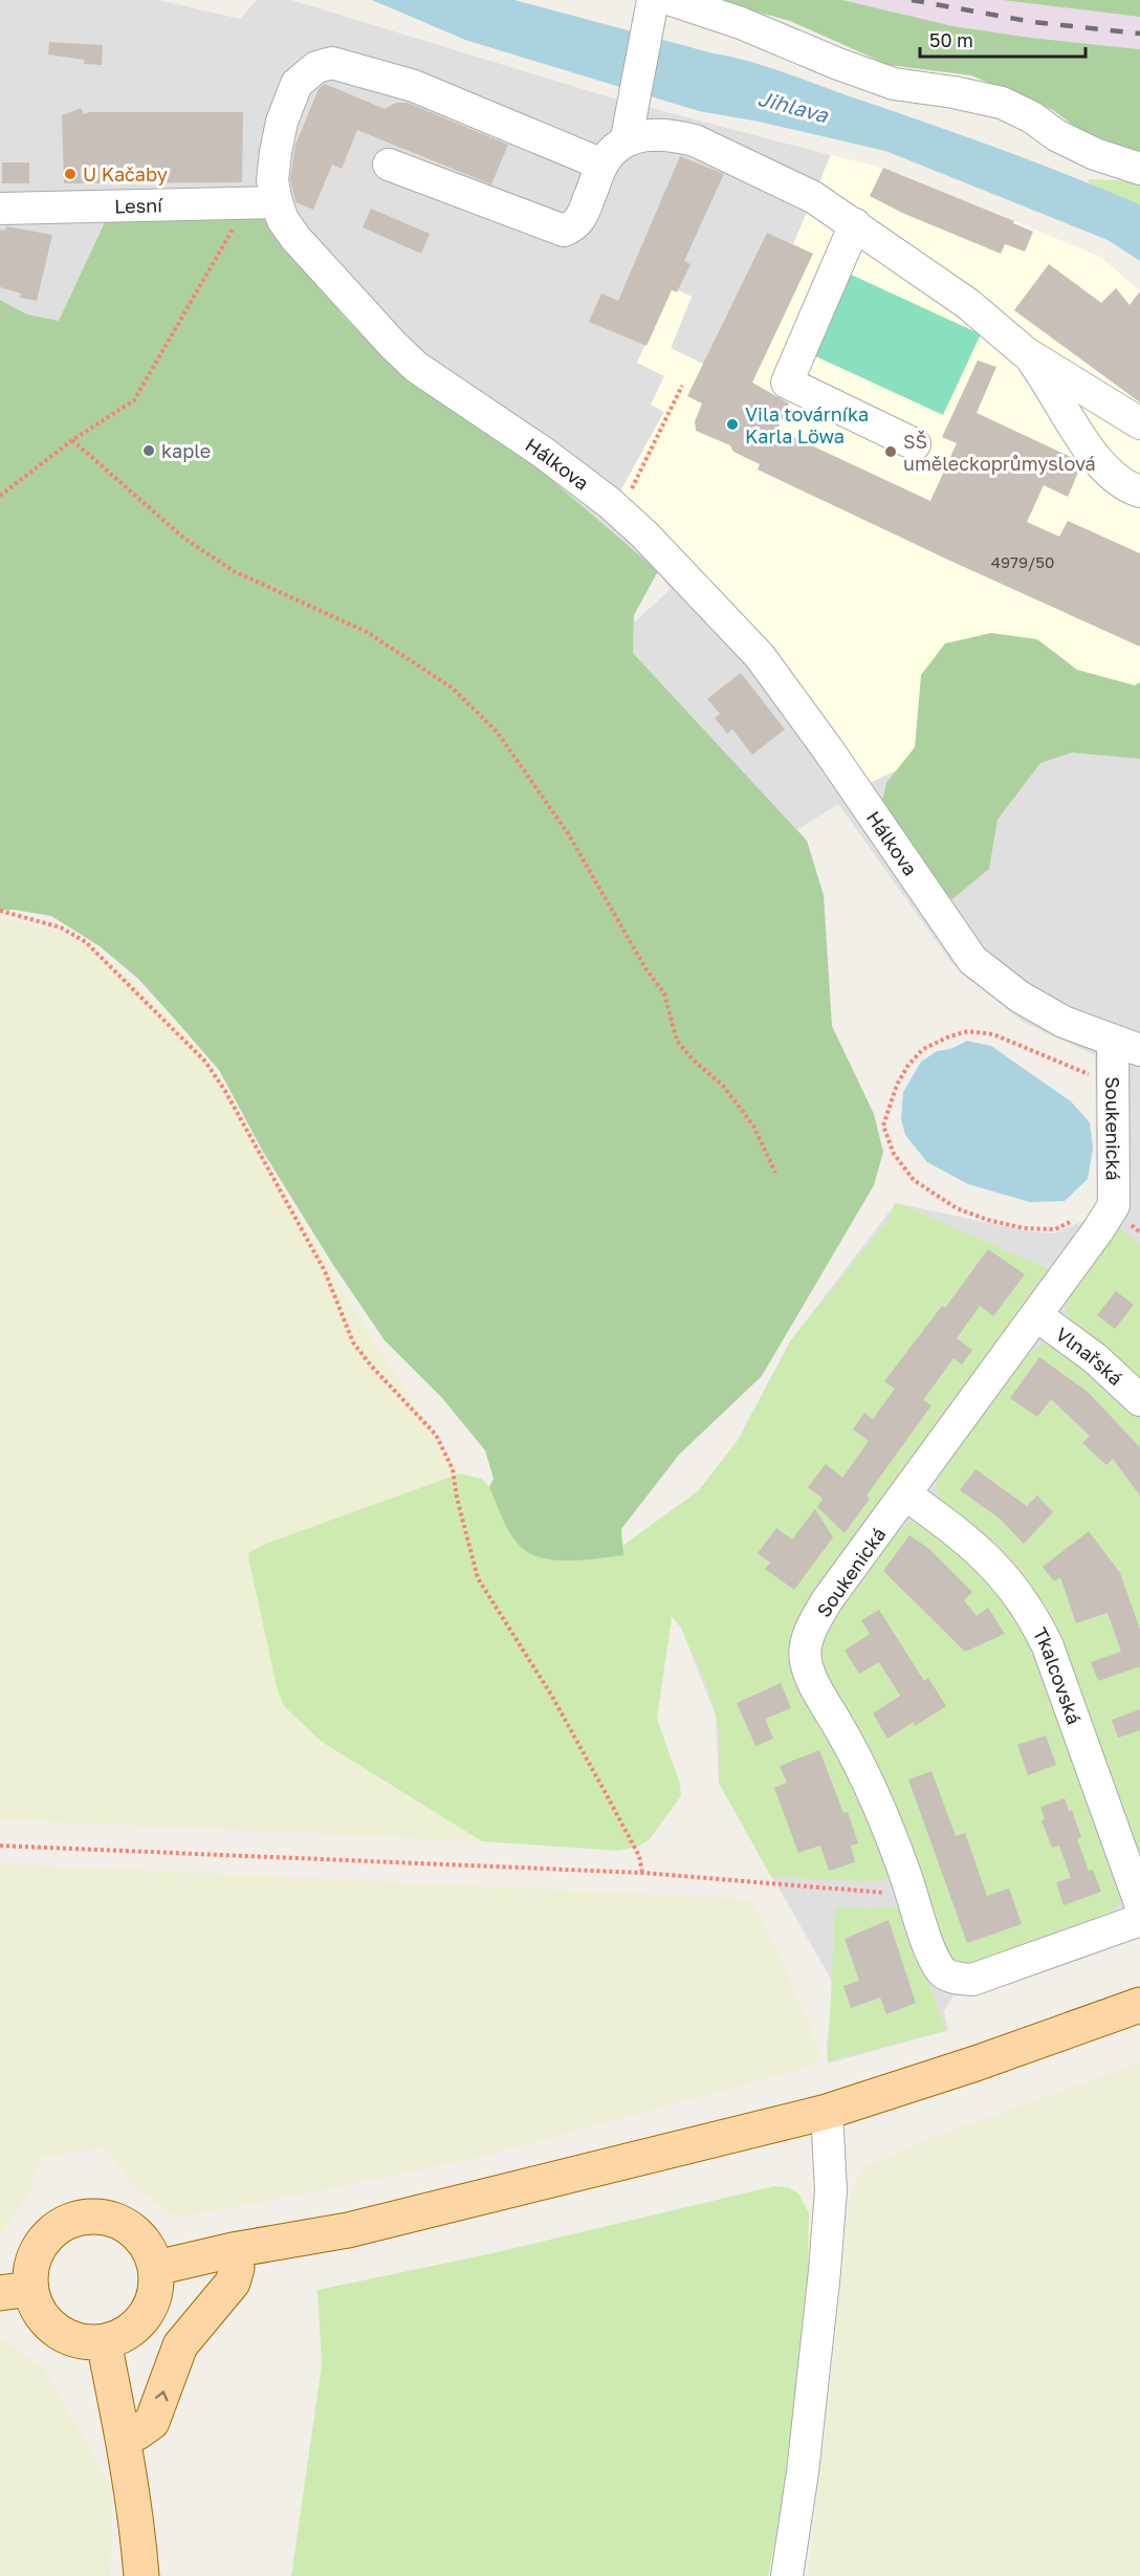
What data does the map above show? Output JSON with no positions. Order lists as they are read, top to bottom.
{
  "streets": {
    "street": [
      "Lesní",
      "Hálkova",
      "Soukenická",
      "Vlnařská",
      "Tkalcovská"
    ]
  },
  "crossings": [
    ["Lesní", "Hálkova"],
    ["Hálkova", "Soukenická"],
    ["Soukenická", "Vlnařská"],
    ["Soukenická", "Tkalcovská"]
  ],
  "water": ["Jihlava"],
  "places": [
    "U Kačaby",
    "Vila továrníka Karla Löwa",
    "kaple",
    "SŠ uměleckoprůmyslová"
  ],
  "house_numbers": ["4979/50"],
  "scale_bar": "50 m"
}
